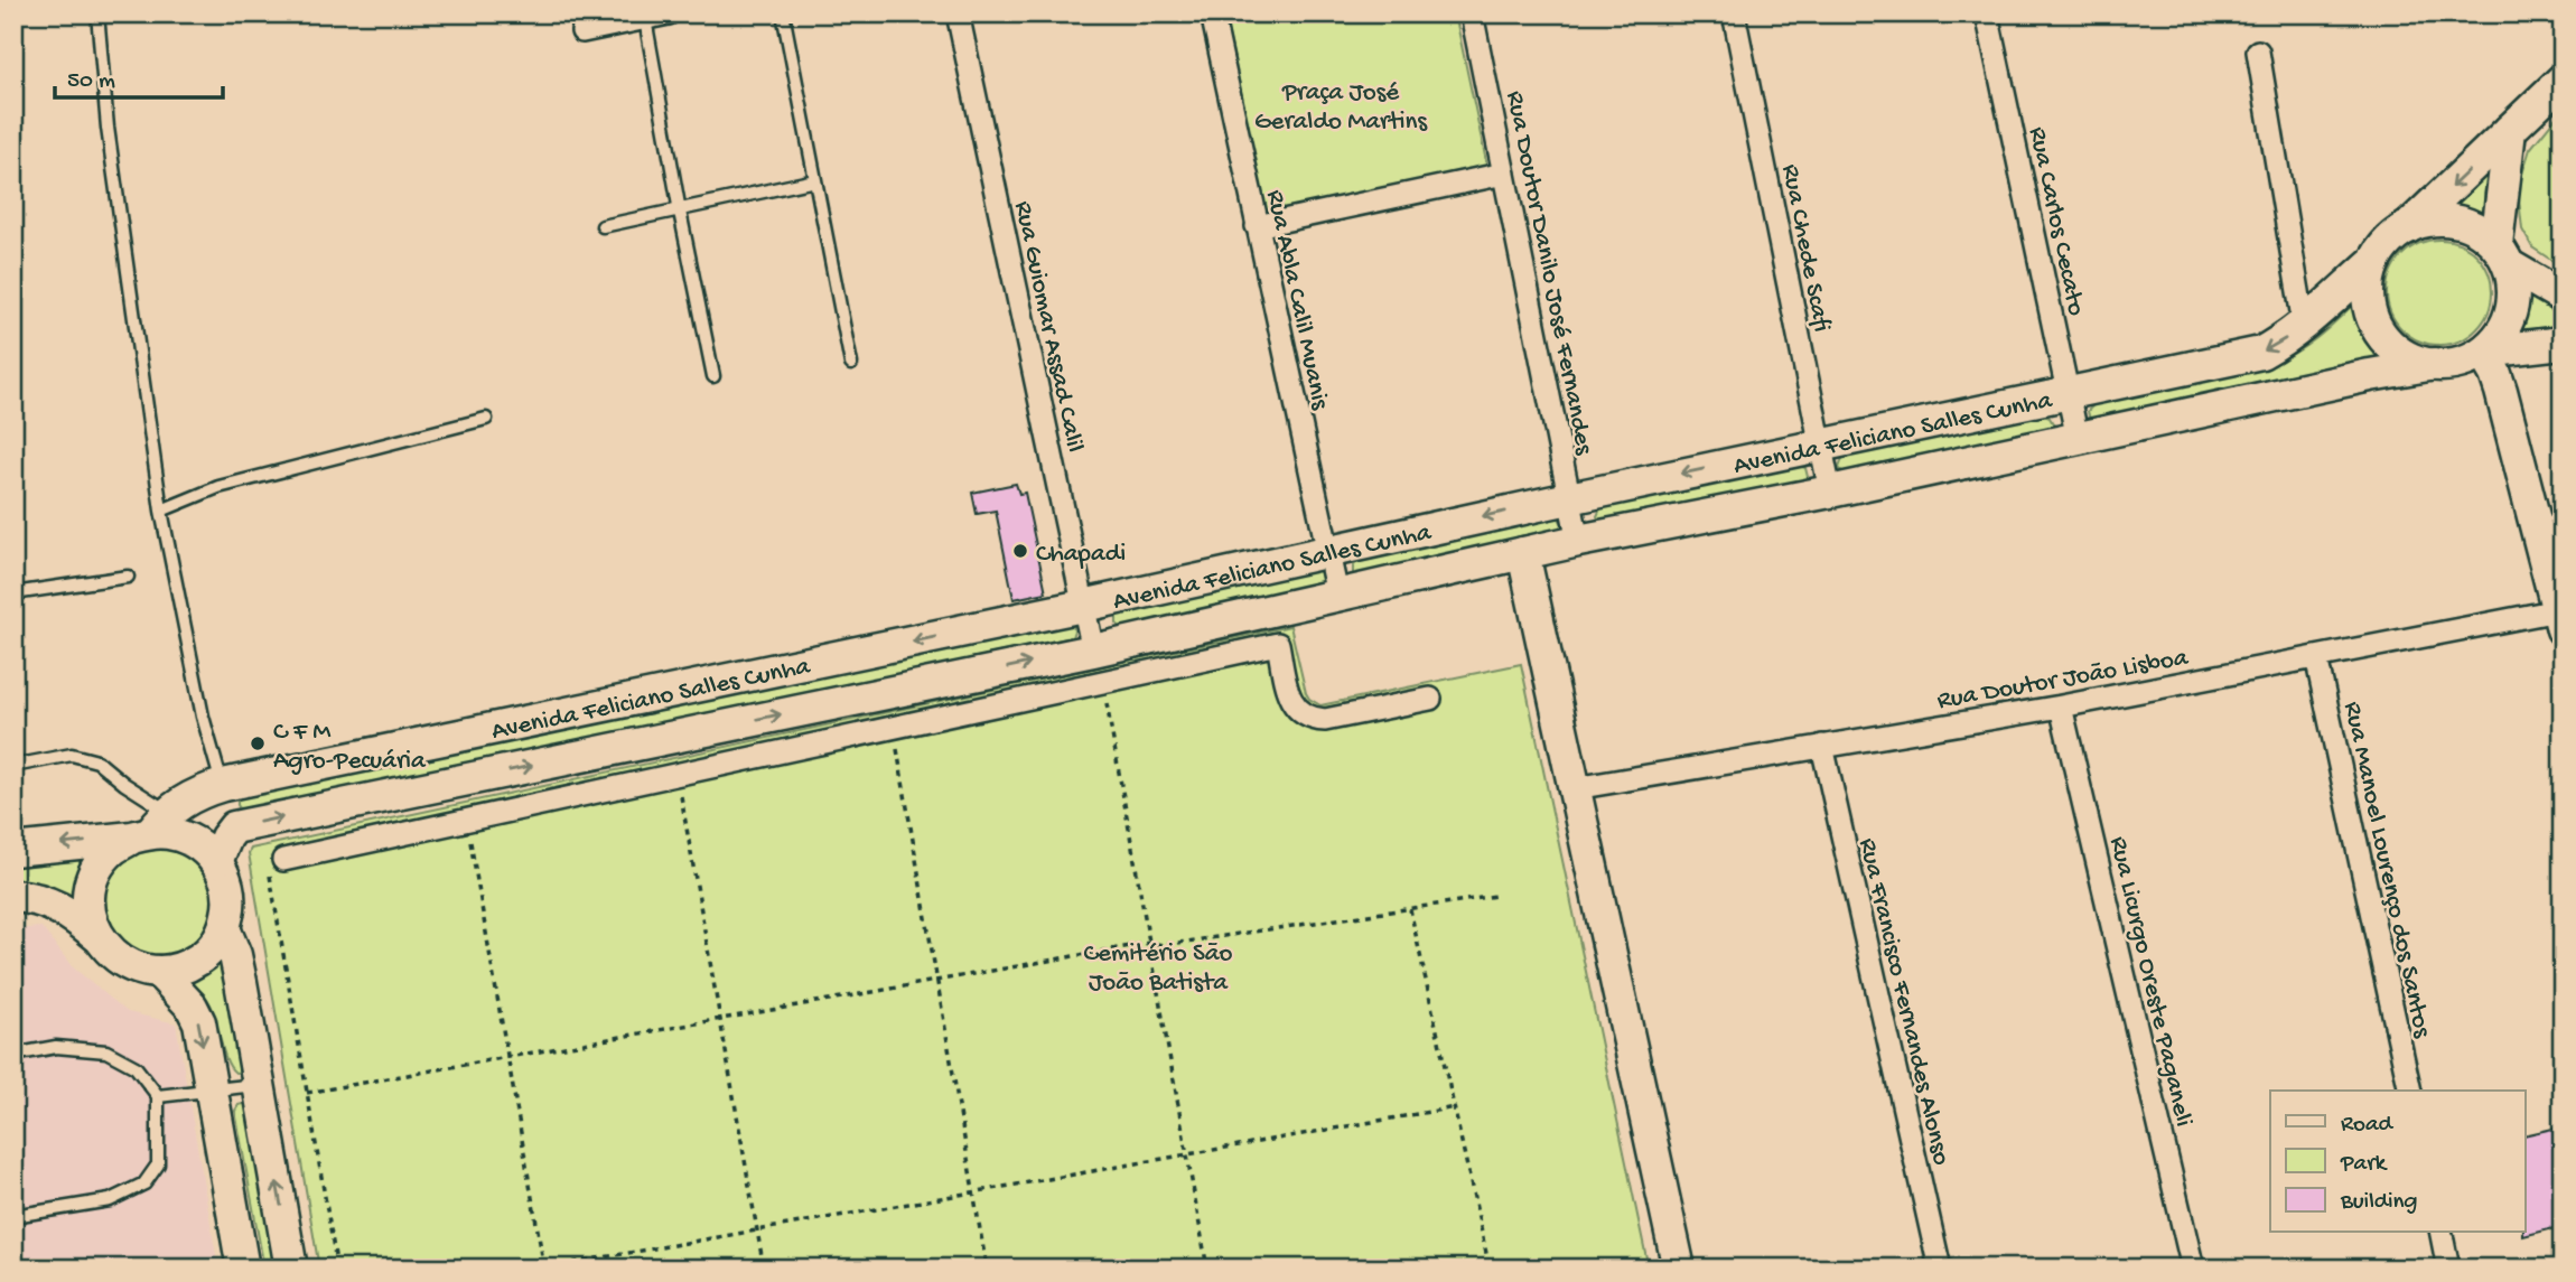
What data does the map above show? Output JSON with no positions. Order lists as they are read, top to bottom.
{
  "streets": {
    "main road": ["Avenida Feliciano Salles Cunha"],
    "street": [
      "Rua Carlos Cecato",
      "Rua Chede Scafi",
      "Rua Doutor Danilo José Fernandes",
      "Rua Abla Calil Muanis",
      "Rua Guiomar Assad Calil",
      "Rua Doutor João Lisboa",
      "Rua Manoel Lourenço dos Santos",
      "Rua Licurgo Oreste Paganeli",
      "Rua Francisco Fernandes Alonso"
    ]
  },
  "crossings": [
    ["Rua Carlos Cecato", "Avenida Feliciano Salles Cunha"],
    ["Rua Chede Scafi", "Avenida Feliciano Salles Cunha"],
    ["Rua Doutor Danilo José Fernandes", "Avenida Feliciano Salles Cunha"],
    ["Rua Abla Calil Muanis", "Avenida Feliciano Salles Cunha"],
    ["Rua Guiomar Assad Calil", "Avenida Feliciano Salles Cunha"],
    ["Rua Doutor João Lisboa", "Rua Manoel Lourenço dos Santos"],
    ["Rua Doutor João Lisboa", "Rua Licurgo Oreste Paganeli"],
    ["Rua Doutor João Lisboa", "Rua Francisco Fernandes Alonso"]
  ],
  "parks": ["Praça José Geraldo Martins", "Cemitério São João Batista"],
  "places": ["Chapadi", "C F M Agro-Pecuária"],
  "legend": ["Road", "Park", "Building"],
  "scale_bar": "50 m"
}
